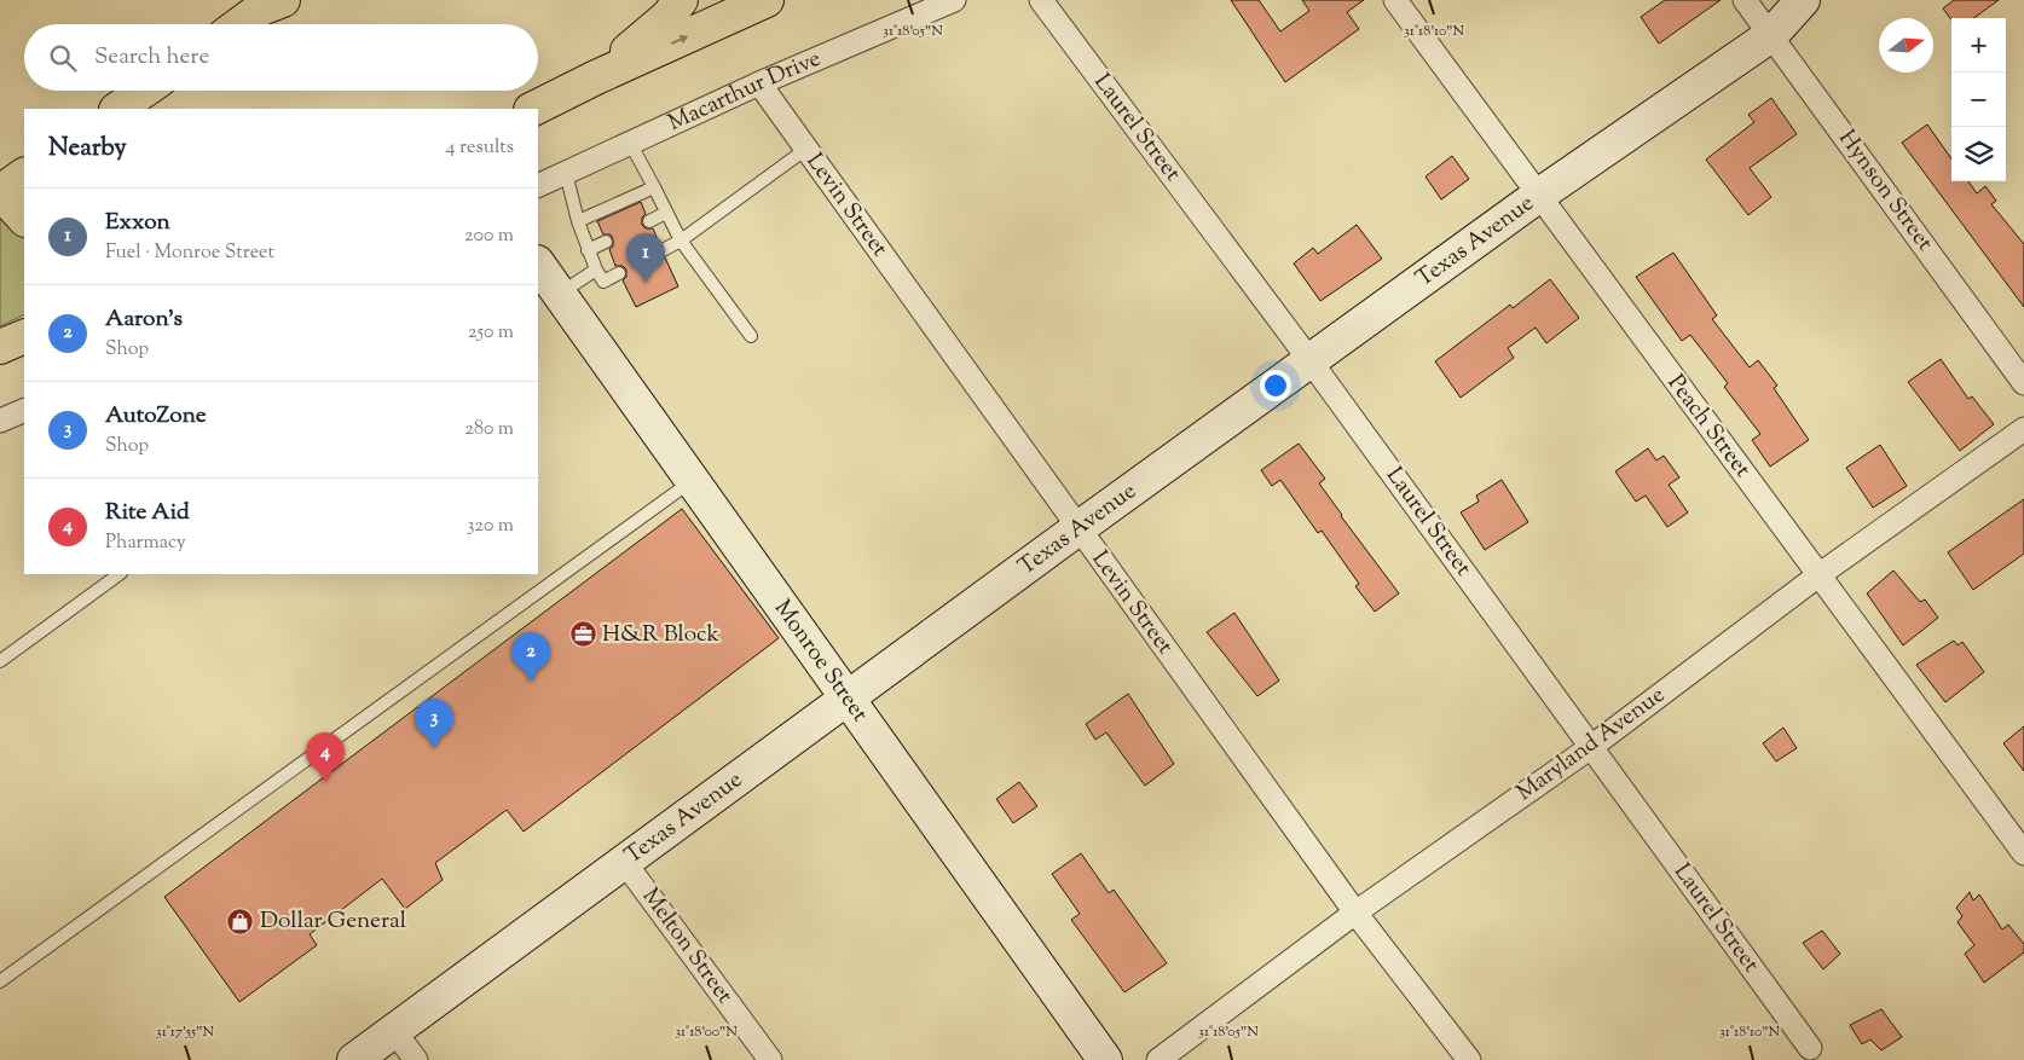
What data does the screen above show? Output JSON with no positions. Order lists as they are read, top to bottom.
{
  "streets": {
    "street": [
      "Macarthur Drive",
      "Laurel Street",
      "Hynson Street",
      "Levin Street",
      "Texas Avenue",
      "Peach Street",
      "Monroe Street",
      "Maryland Avenue",
      "Melton Street"
    ]
  },
  "crossings": [
    ["Macarthur Drive", "Levin Street"],
    ["Laurel Street", "Texas Avenue"],
    ["Laurel Street", "Maryland Avenue"],
    ["Hynson Street", "Texas Avenue"],
    ["Levin Street", "Texas Avenue"],
    ["Levin Street", "Maryland Avenue"],
    ["Texas Avenue", "Peach Street"],
    ["Texas Avenue", "Monroe Street"],
    ["Texas Avenue", "Melton Street"],
    ["Peach Street", "Maryland Avenue"]
  ],
  "places": {
    "office": ["H&R Block"],
    "shop": ["Dollar General"]
  },
  "north": "right",
  "page": {
    "map_buttons": ["+", "−"],
    "search": "Search here",
    "heading": ["Nearby", "4 results"],
    "list": [
      {
        "mark": "1",
        "name": "Exxon",
        "note": "Fuel · Monroe Street",
        "value": "200 m"
      },
      {
        "mark": "2",
        "name": "Aaron's",
        "note": "Shop",
        "value": "250 m"
      },
      {
        "mark": "3",
        "name": "AutoZone",
        "note": "Shop",
        "value": "280 m"
      },
      {
        "mark": "4",
        "name": "Rite Aid",
        "note": "Pharmacy",
        "value": "320 m"
      }
    ],
    "pins": [
      "1",
      "2",
      "3",
      "4"
    ]
  },
  "coordinates": [
    "31°18'05\"N",
    "31°18'10\"N",
    "31°17'55\"N",
    "31°18'00\"N"
  ]
}
